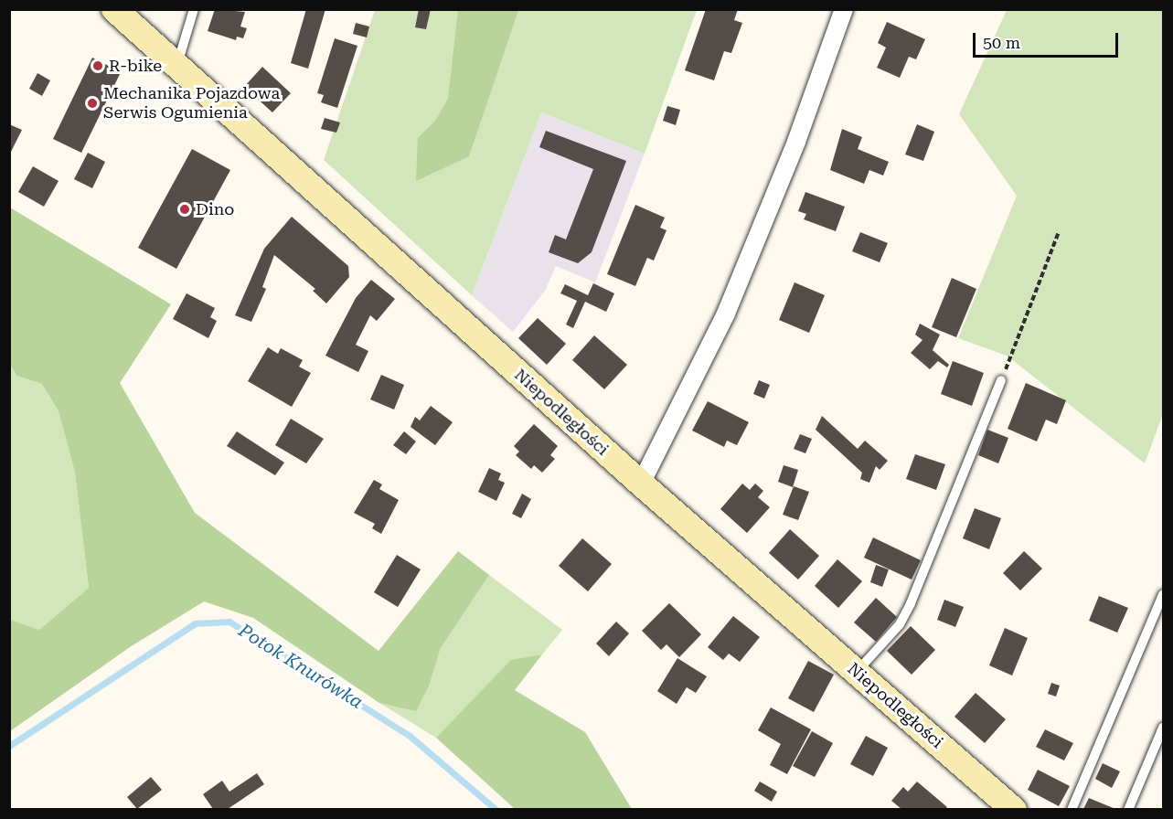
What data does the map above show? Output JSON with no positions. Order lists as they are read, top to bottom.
{
  "streets": {
    "main road": ["Niepodległości"]
  },
  "water": ["Potok Knurówka"],
  "places": ["R-bike", "Mechanika Pojazdowa Serwis Ogumienia", "Dino"],
  "scale_bar": "50 m"
}
